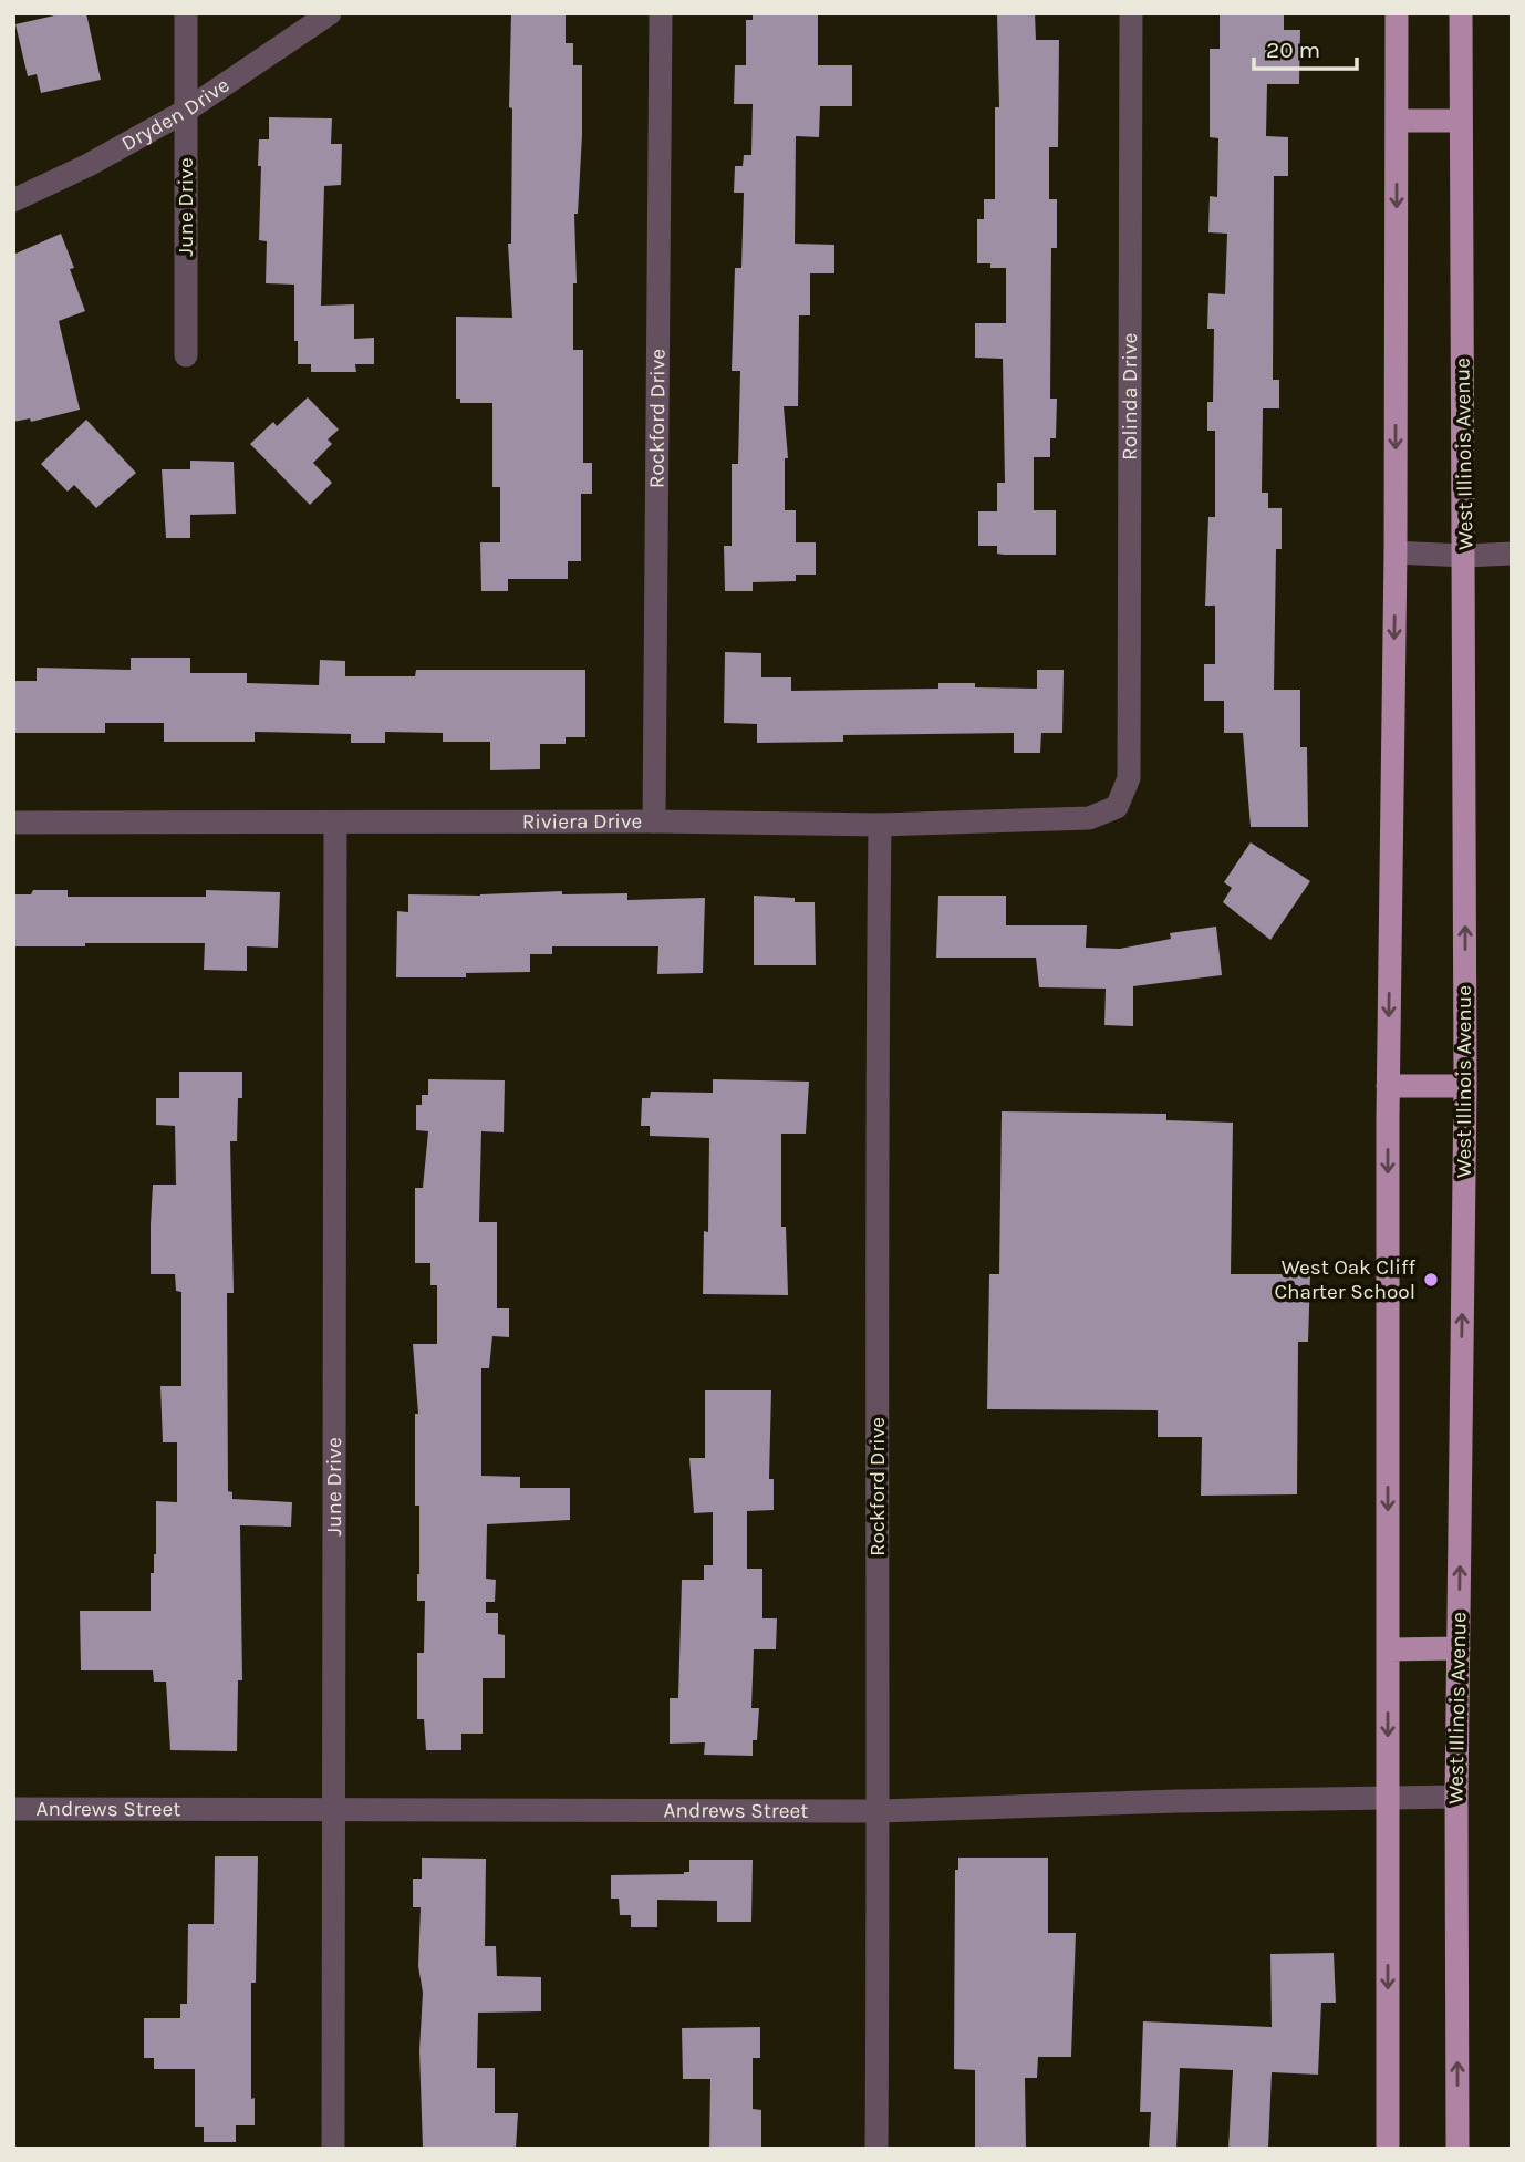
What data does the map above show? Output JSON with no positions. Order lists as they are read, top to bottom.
{
  "streets": {
    "main road": ["West Illinois Avenue"],
    "street": [
      "Dryden Drive",
      "June Drive",
      "Rolinda Drive",
      "Rockford Drive",
      "Riviera Drive",
      "Andrews Street"
    ]
  },
  "crossings": [
    ["Dryden Drive", "June Drive"],
    ["June Drive", "Riviera Drive"],
    ["June Drive", "Andrews Street"],
    ["Rolinda Drive", "Riviera Drive"],
    ["Rockford Drive", "Riviera Drive"],
    ["Rockford Drive", "Andrews Street"],
    ["West Illinois Avenue", "Andrews Street"]
  ],
  "places": ["West Oak Cliff Charter School"],
  "scale_bar": "20 m"
}
